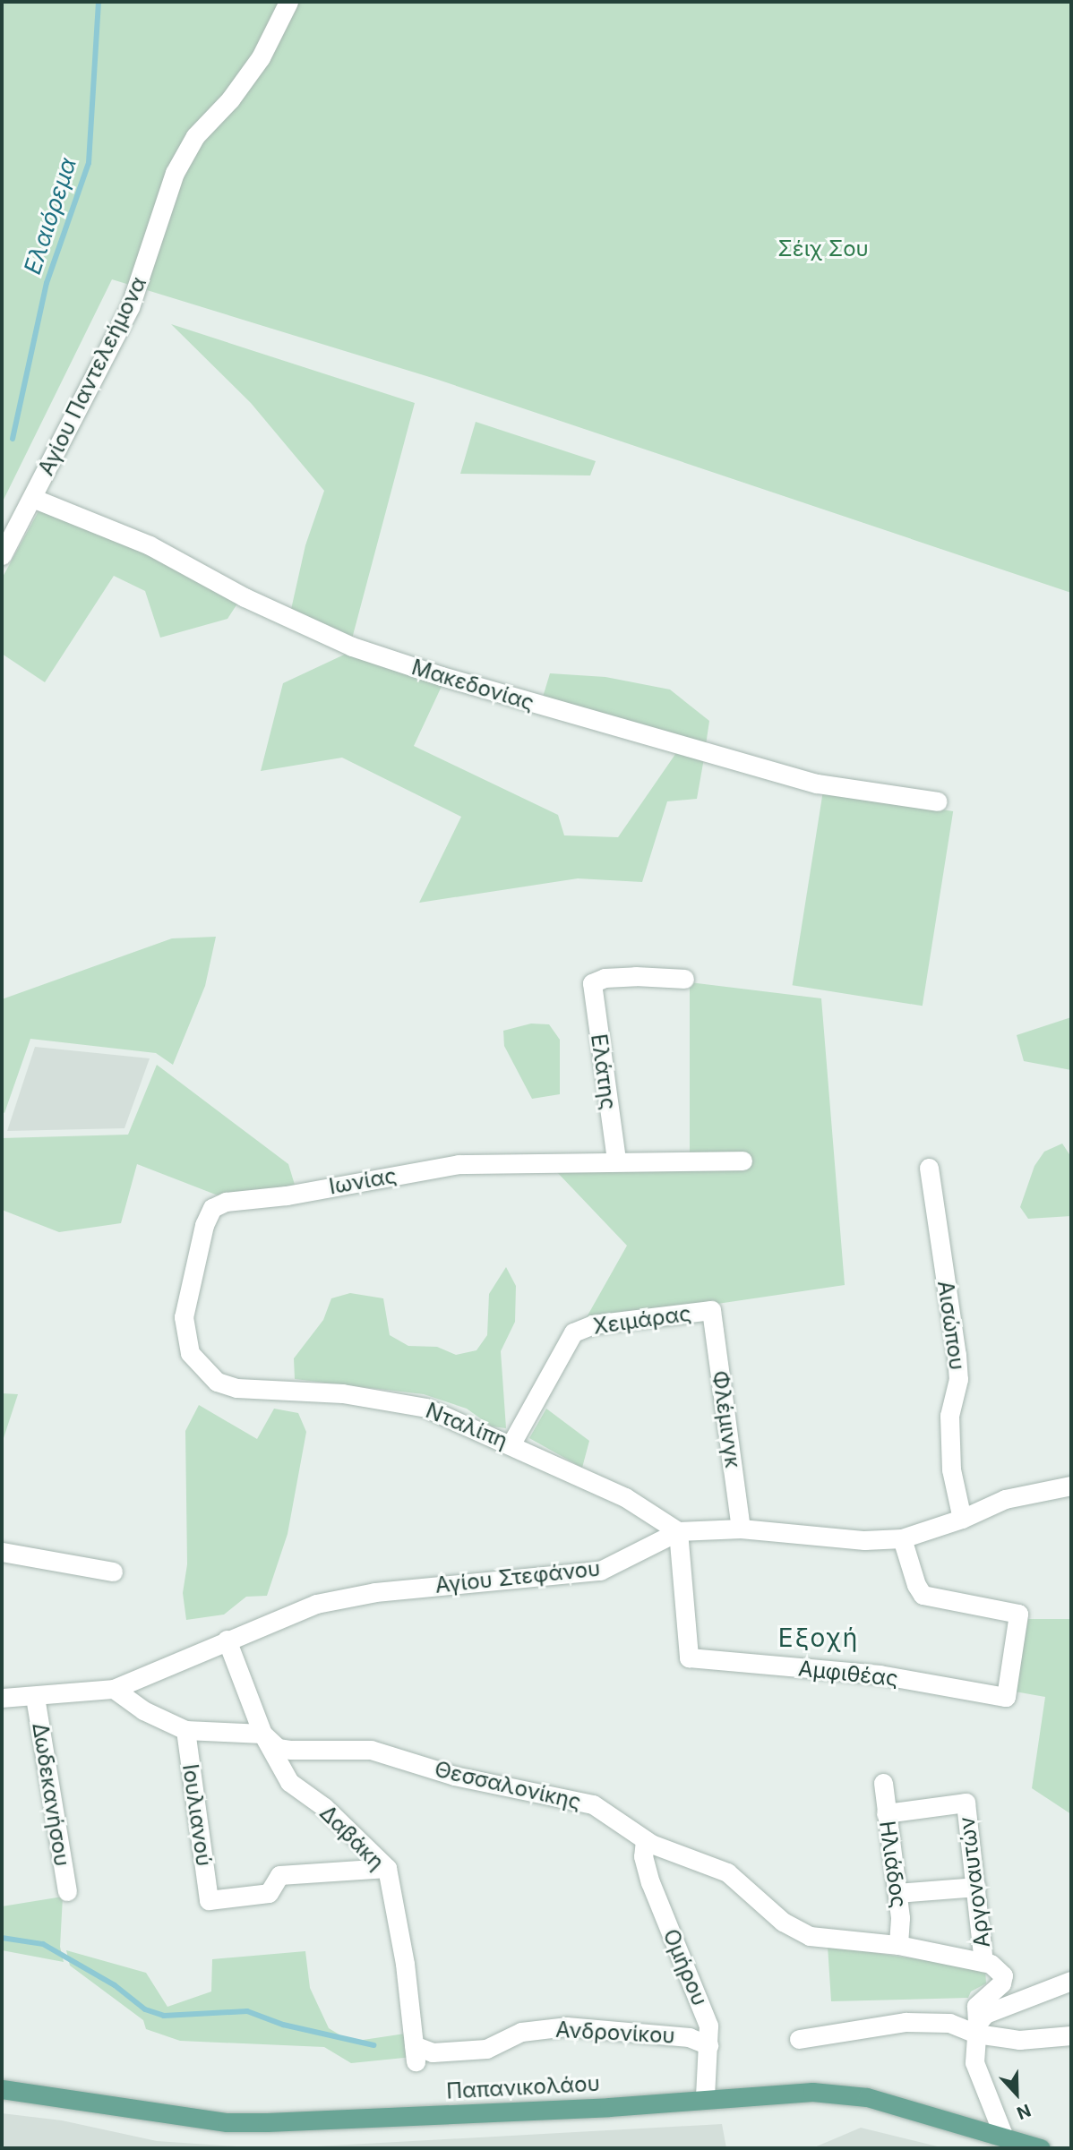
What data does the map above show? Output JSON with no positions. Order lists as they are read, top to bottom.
{
  "streets": {
    "main road": ["Παπανικολάου"],
    "street": [
      "Αγίου Παντελεήμονα",
      "Μακεδονίας",
      "Ελάτης",
      "Ιωνίας",
      "Χειμάρας",
      "Αισώπου",
      "Φλέμινγκ",
      "Νταλίπη",
      "Αγίου Στεφάνου",
      "Αμφιθέας",
      "Θεσσαλονίκης",
      "Δωδεκανήσου",
      "Ιουλιανού",
      "Δαβάκη",
      "Ηλιάδος",
      "Αργοναυτών",
      "Ομήρου",
      "Ανδρονίκου"
    ]
  },
  "crossings": [
    ["Αγίου Παντελεήμονα", "Μακεδονίας"],
    ["Ελάτης", "Ιωνίας"],
    ["Ιωνίας", "Νταλίπη"],
    ["Χειμάρας", "Φλέμινγκ"],
    ["Χειμάρας", "Νταλίπη"],
    ["Αισώπου", "Αγίου Στεφάνου"],
    ["Φλέμινγκ", "Αγίου Στεφάνου"],
    ["Νταλίπη", "Αγίου Στεφάνου"],
    ["Νταλίπη", "Αμφιθέας"],
    ["Αγίου Στεφάνου", "Αμφιθέας"],
    ["Αγίου Στεφάνου", "Θεσσαλονίκης"],
    ["Αγίου Στεφάνου", "Δωδεκανήσου"],
    ["Αγίου Στεφάνου", "Δαβάκη"],
    ["Θεσσαλονίκης", "Ιουλιανού"],
    ["Θεσσαλονίκης", "Δαβάκη"],
    ["Θεσσαλονίκης", "Ηλιάδος"],
    ["Θεσσαλονίκης", "Αργοναυτών"],
    ["Θεσσαλονίκης", "Ομήρου"],
    ["Ιουλιανού", "Δαβάκη"],
    ["Δαβάκη", "Ανδρονίκου"],
    ["Ηλιάδος", "Αργοναυτών"],
    ["Ομήρου", "Ανδρονίκου"],
    ["Ομήρου", "Παπανικολάου"]
  ],
  "districts": ["Εξοχή"],
  "water": ["Ελαιόρεμα"],
  "parks": ["Σέιχ Σου"],
  "north": "bottom"
}
